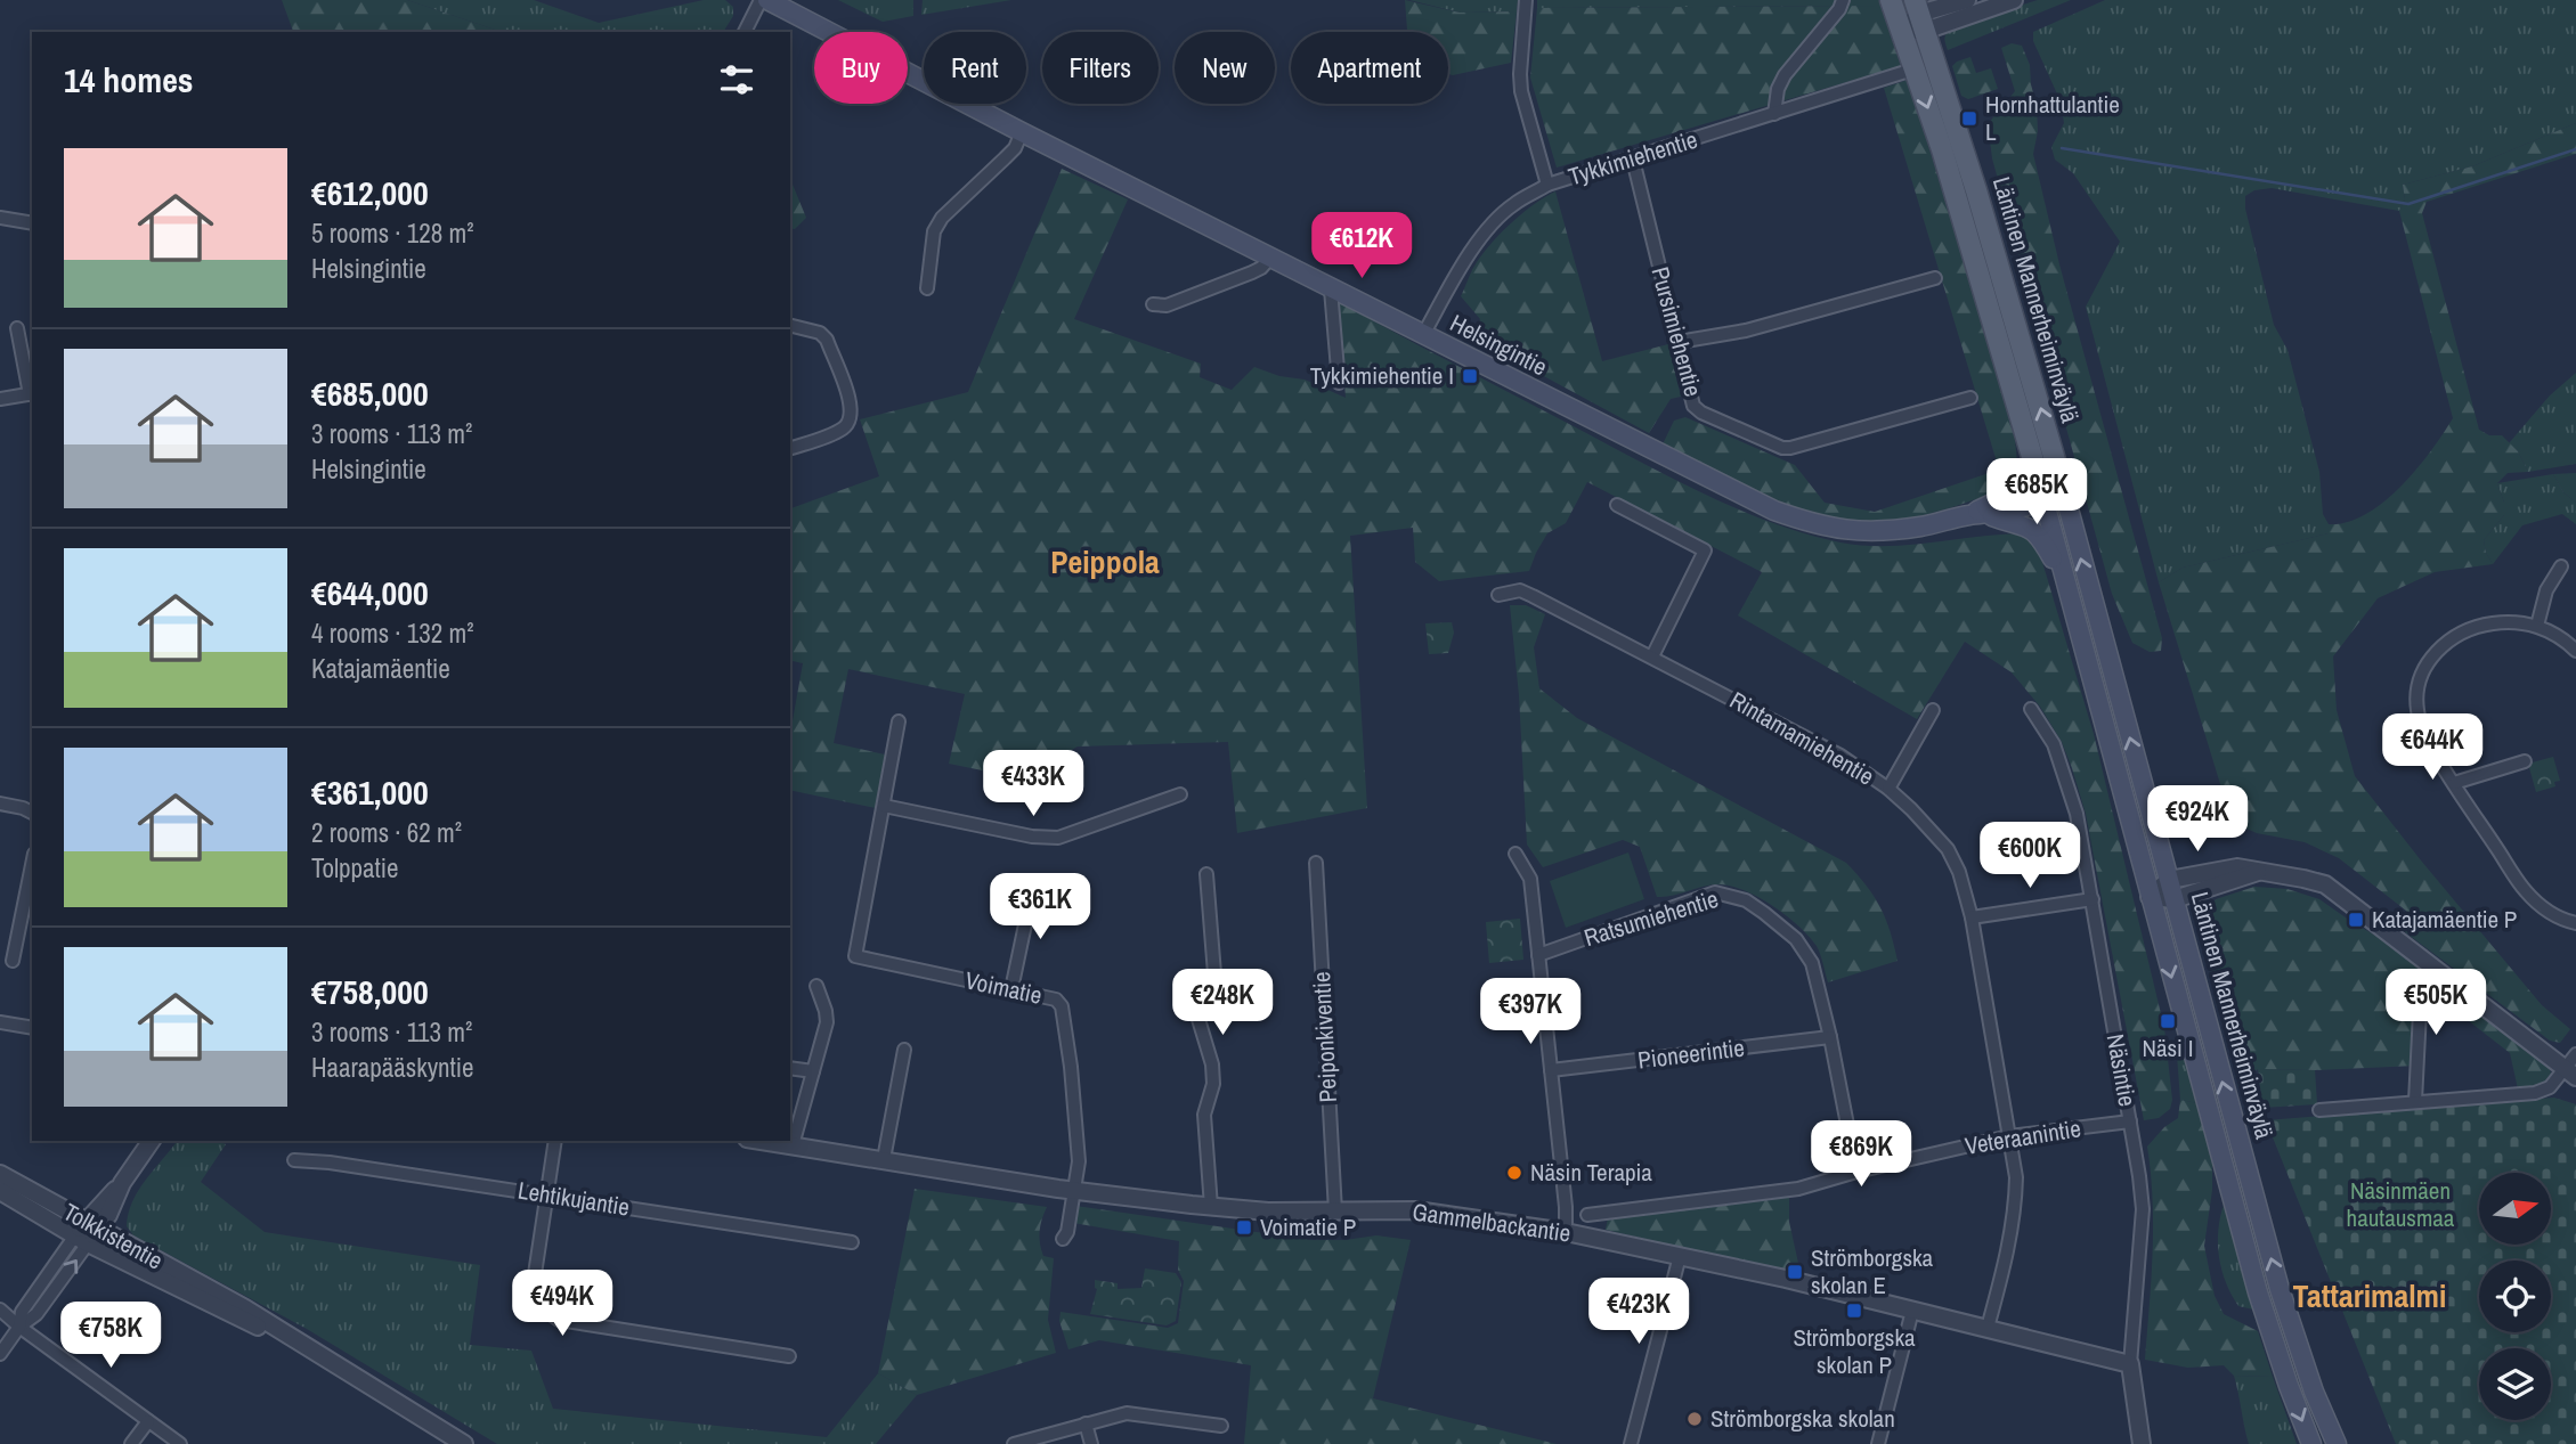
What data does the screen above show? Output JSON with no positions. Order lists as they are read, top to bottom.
{
  "streets": {
    "main road": ["Läntinen Mannerheiminväylä", "Helsingintie"],
    "street": [
      "Tykkimiehentie",
      "Pursimiehentie",
      "Rintamamiehentie",
      "Ratsumiehentie",
      "Voimatie",
      "Peiponkiventie",
      "Pioneerintie",
      "Näsintie",
      "Veteraanintie",
      "Lehtikujantie",
      "Gammelbackantie",
      "Tolkkistentie"
    ]
  },
  "crossings": [
    ["Tykkimiehentie", "Pursimiehentie"],
    ["Tykkimiehentie", "Helsingintie"],
    ["Läntinen Mannerheiminväylä", "Helsingintie"],
    ["Rintamamiehentie", "Veteraanintie"],
    ["Rintamamiehentie", "Gammelbackantie"],
    ["Ratsumiehentie", "Pioneerintie"],
    ["Ratsumiehentie", "Veteraanintie"],
    ["Voimatie", "Gammelbackantie"],
    ["Peiponkiventie", "Gammelbackantie"],
    ["Näsintie", "Veteraanintie"],
    ["Näsintie", "Gammelbackantie"]
  ],
  "districts": ["Peippola", "Tattarimalmi"],
  "parks": ["Näsinmäen hautausmaa"],
  "places": {
    "transit": [
      "Hornhattulantie L",
      "Tykkimiehentie I",
      "Katajamäentie P",
      "Näsi I",
      "Voimatie P",
      "Strömborgska skolan E",
      "Strömborgska skolan P"
    ],
    "other": ["Näsin Terapia", "Strömborgska skolan"]
  },
  "north": "right",
  "page": {
    "chip": [
      "Buy",
      "Rent",
      "Filters",
      "New",
      "Apartment"
    ],
    "heading": "14 homes",
    "list": [
      {
        "name": "€612,000",
        "note": "5 rooms · 128 m² · Helsingintie"
      },
      {
        "name": "€685,000",
        "note": "3 rooms · 113 m² · Helsingintie"
      },
      {
        "name": "€644,000",
        "note": "4 rooms · 132 m² · Katajamäentie"
      },
      {
        "name": "€361,000",
        "note": "2 rooms · 62 m² · Tolppatie"
      },
      {
        "name": "€758,000",
        "note": "3 rooms · 113 m² · Haarapääskyntie"
      }
    ],
    "price": [
      "€612K",
      "€685K",
      "€644K",
      "€433K",
      "€924K",
      "€600K",
      "€361K",
      "€248K",
      "€505K",
      "€397K",
      "€869K",
      "€494K",
      "€423K",
      "€758K"
    ]
  }
}
